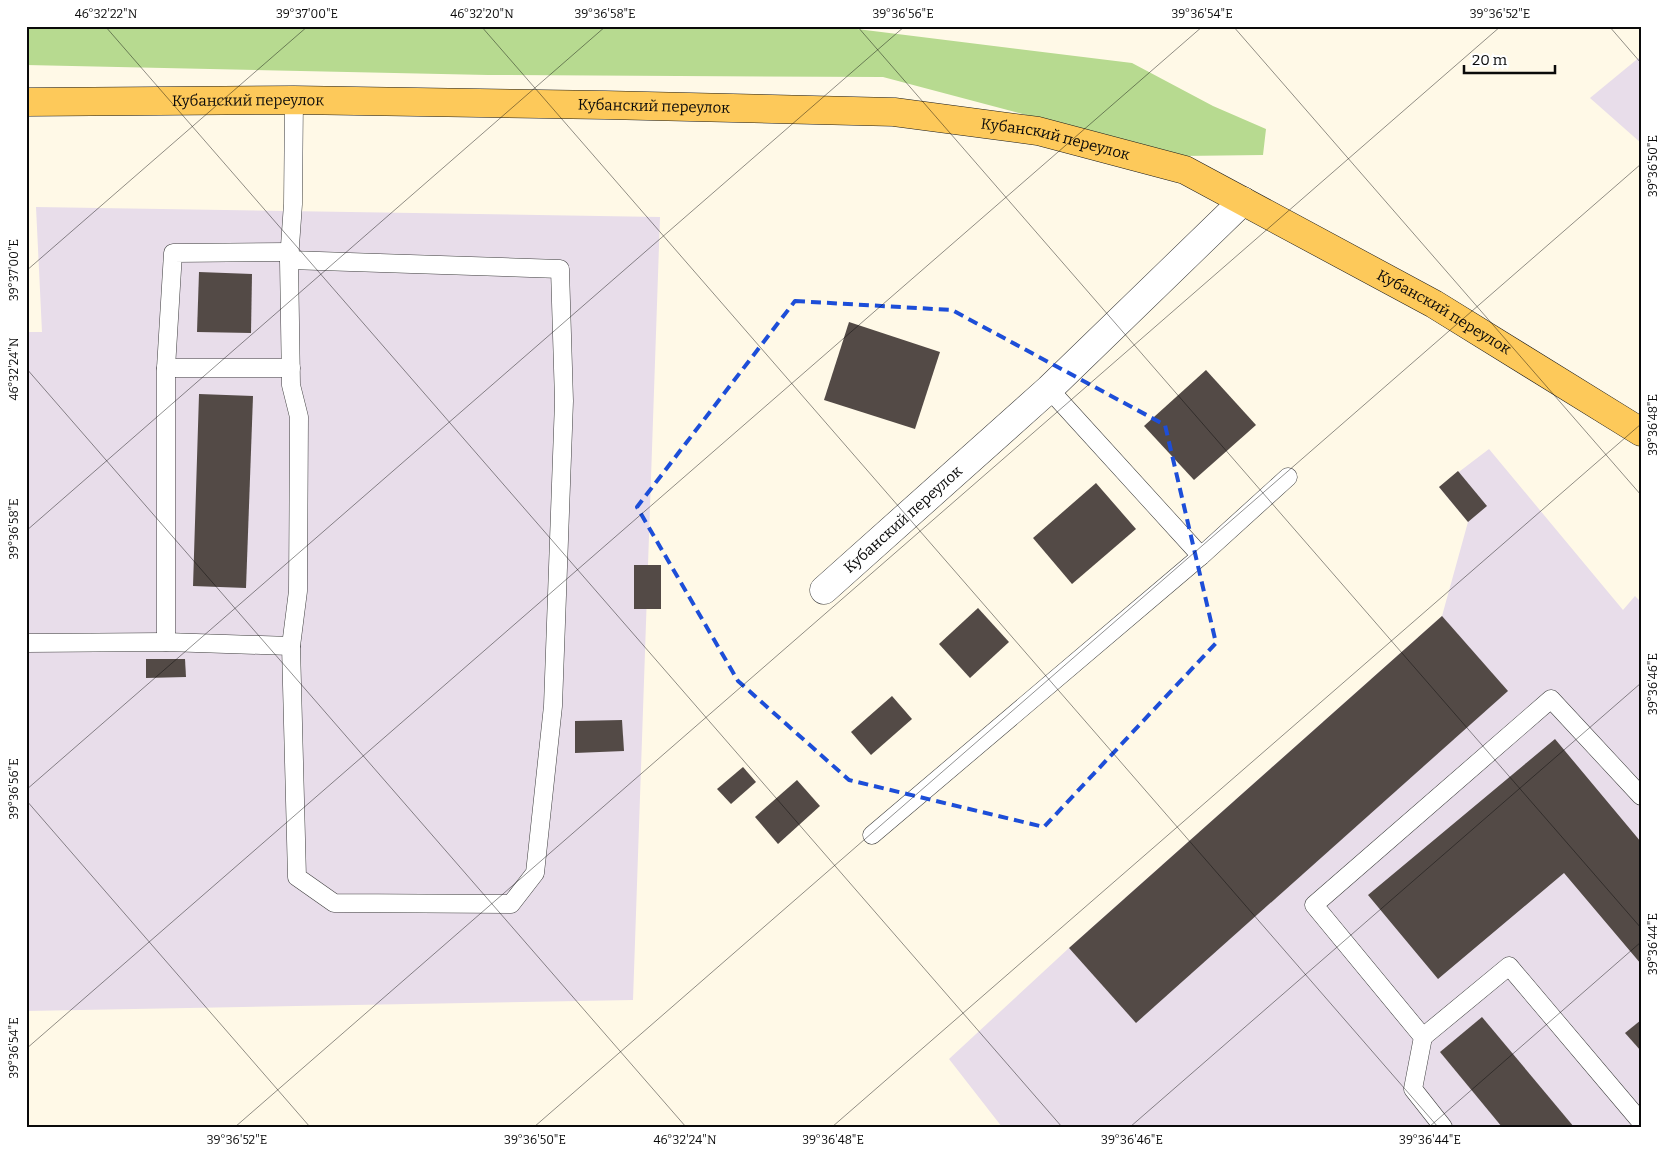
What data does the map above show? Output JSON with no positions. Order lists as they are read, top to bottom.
{
  "streets": {
    "main road": ["Кубанский переулок"]
  },
  "scale_bar": "20 m",
  "coordinates": [
    "46°32'22\"N",
    "39°37'00\"E",
    "46°32'20\"N",
    "39°36'58\"E",
    "39°36'56\"E",
    "39°36'54\"E",
    "39°36'52\"E",
    "39°36'50\"E",
    "46°32'24\"N",
    "39°36'48\"E",
    "39°36'46\"E",
    "39°36'44\"E"
  ]
}
